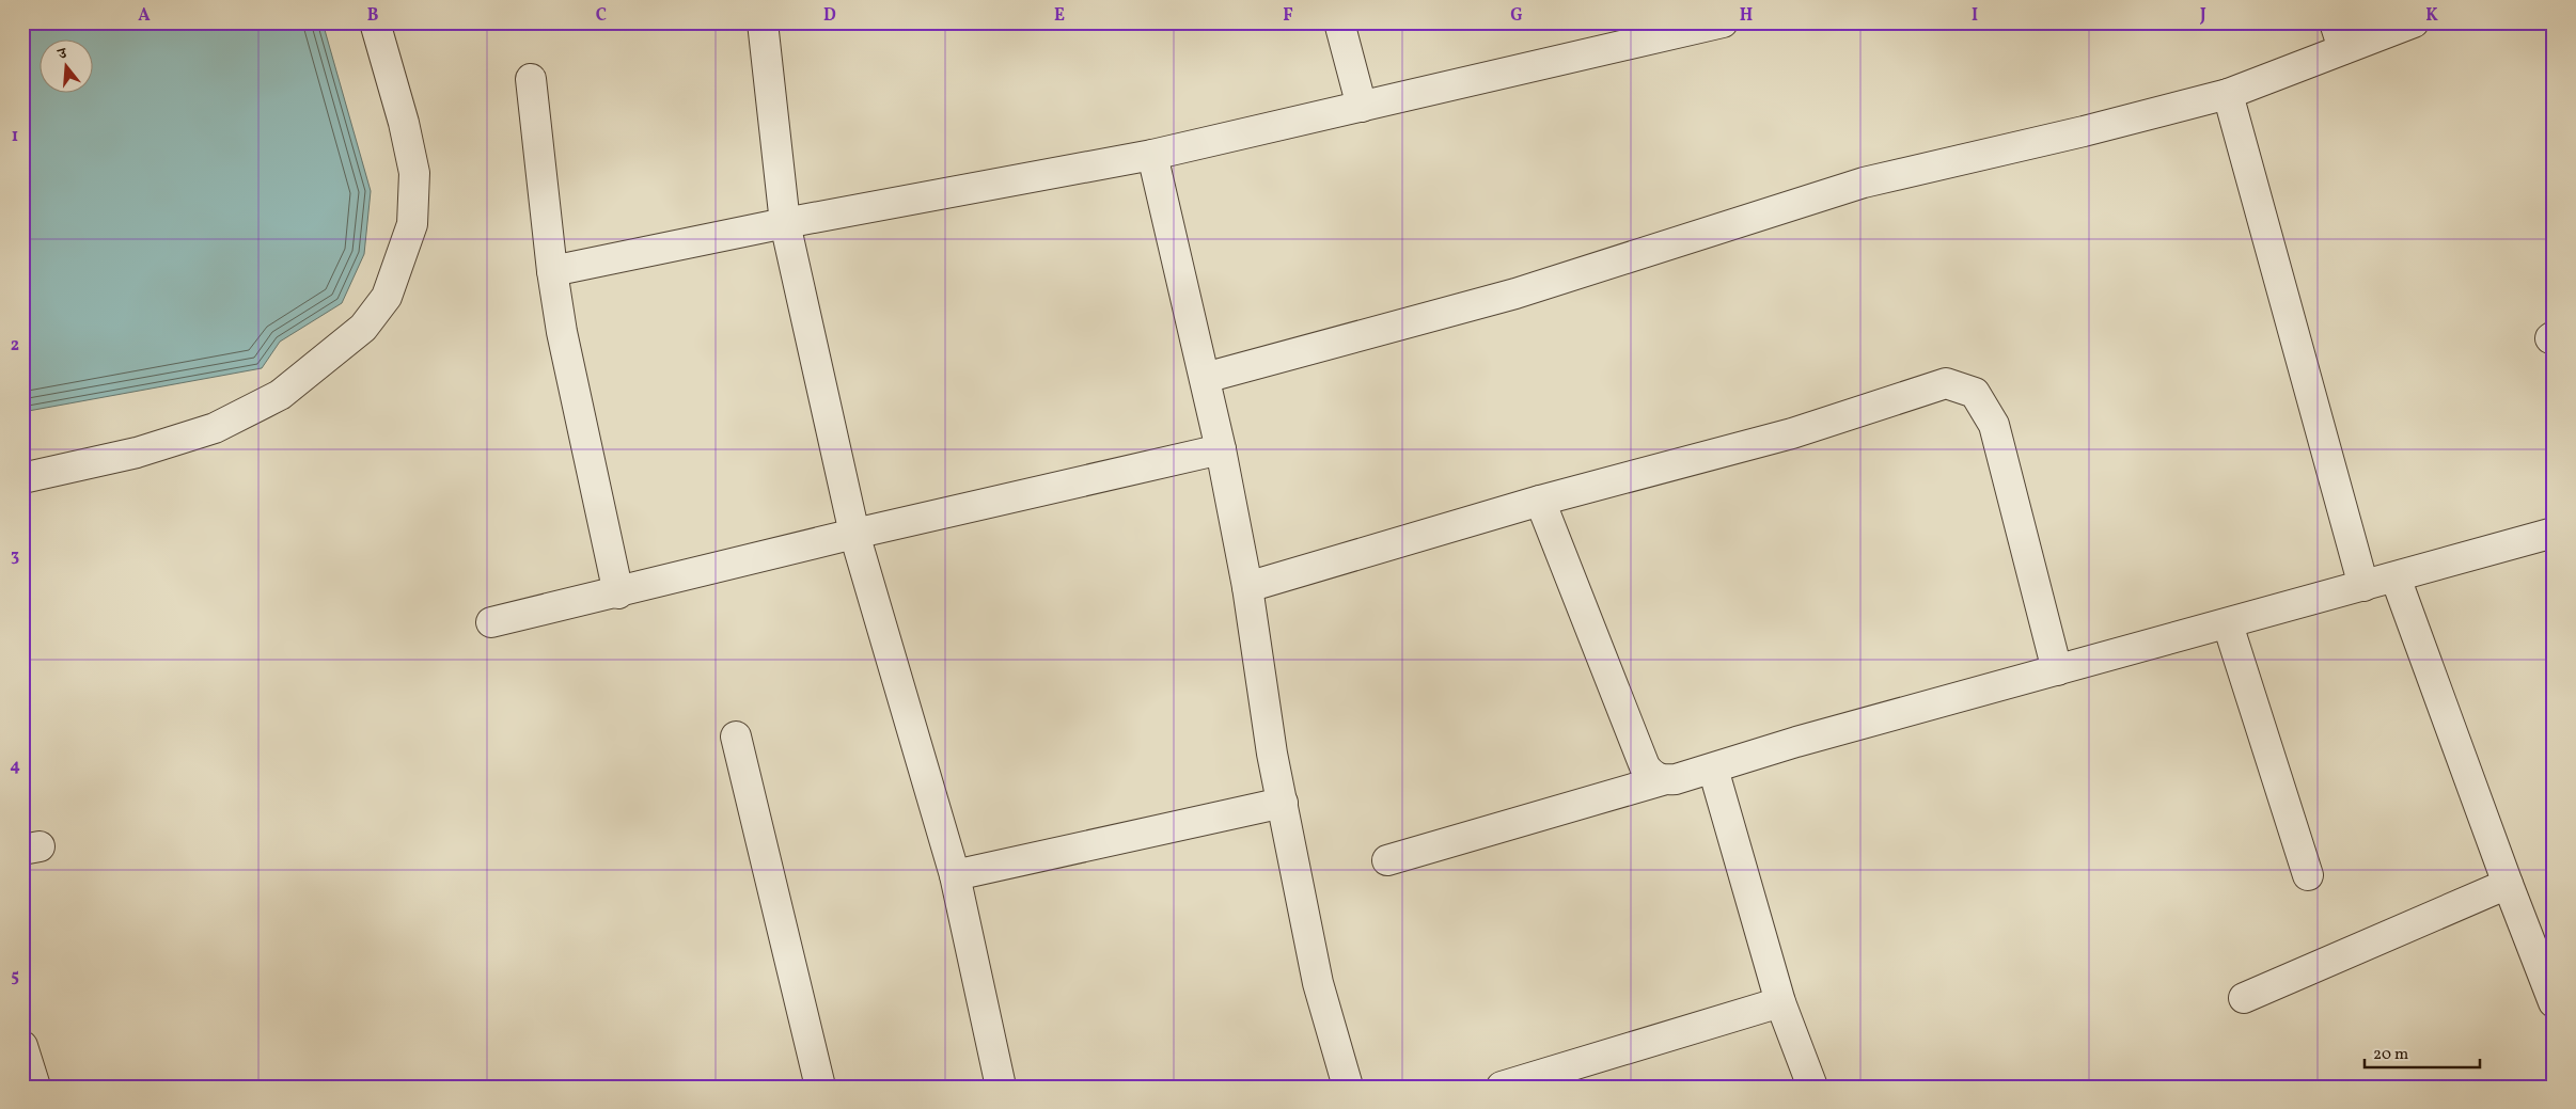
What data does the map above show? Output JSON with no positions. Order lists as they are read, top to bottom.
{
  "scale_bar": "20 m",
  "north": "top",
  "grid": {
    "columns": [
      "A",
      "B",
      "C",
      "D",
      "E",
      "F",
      "G",
      "H",
      "I",
      "J",
      "K"
    ],
    "rows": [
      "1",
      "2",
      "3",
      "4",
      "5"
    ]
  }
}
